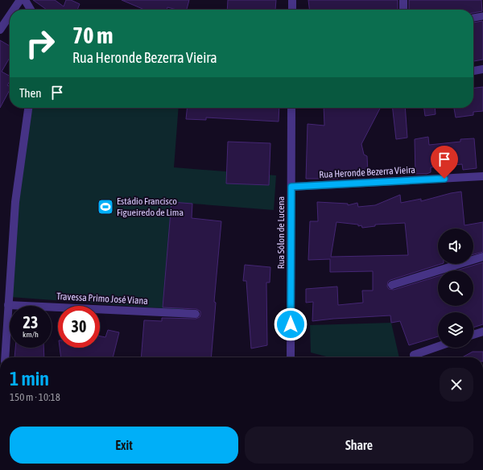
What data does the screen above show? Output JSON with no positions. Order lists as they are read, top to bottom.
{
  "streets": {
    "street": ["Rua Heronde Bezerra Vieira", "Rua Sólon de Lucena", "Travessa Primo José Viana"]
  },
  "crossings": [
    ["Rua Heronde Bezerra Vieira", "Rua Sólon de Lucena"]
  ],
  "places": {
    "sports": ["Estádio Francisco Figueiredo de Lima"]
  },
  "page": {
    "turn": ["70 m", "Rua Heronde Bezerra Vieira"],
    "then": "Then",
    "speed": "23 km/h",
    "limit": "30",
    "heading": ["1 min", "150 m · 10:18"],
    "buttons": ["Exit", "Share"]
  }
}
